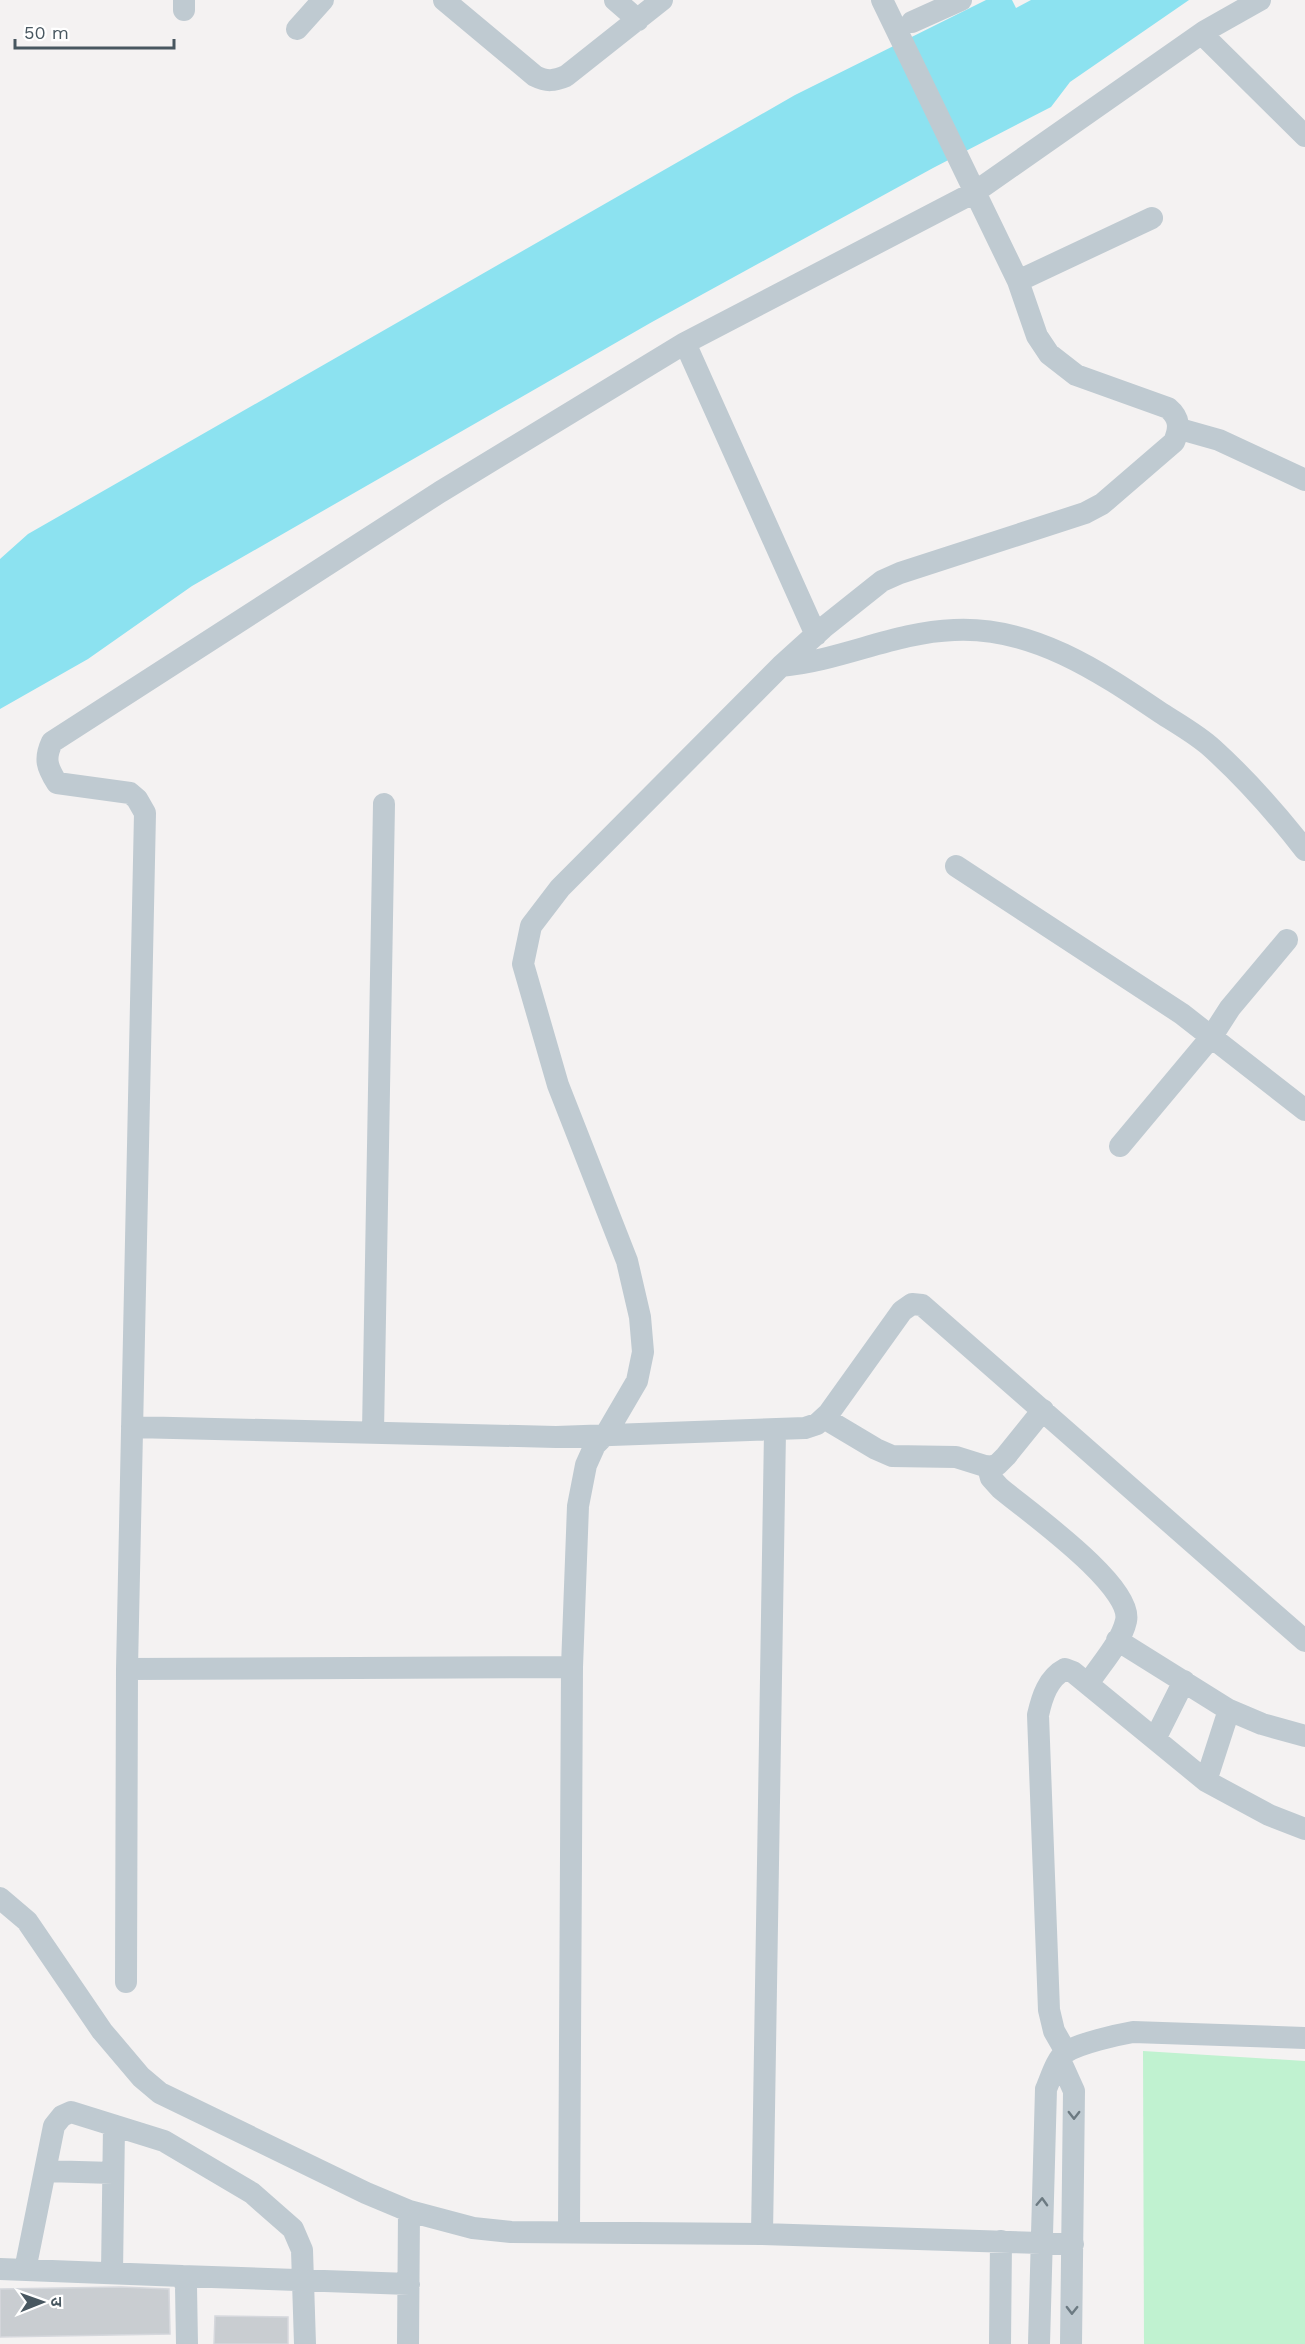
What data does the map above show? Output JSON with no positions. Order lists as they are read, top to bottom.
{
  "scale_bar": "50 m",
  "north": "right"
}
